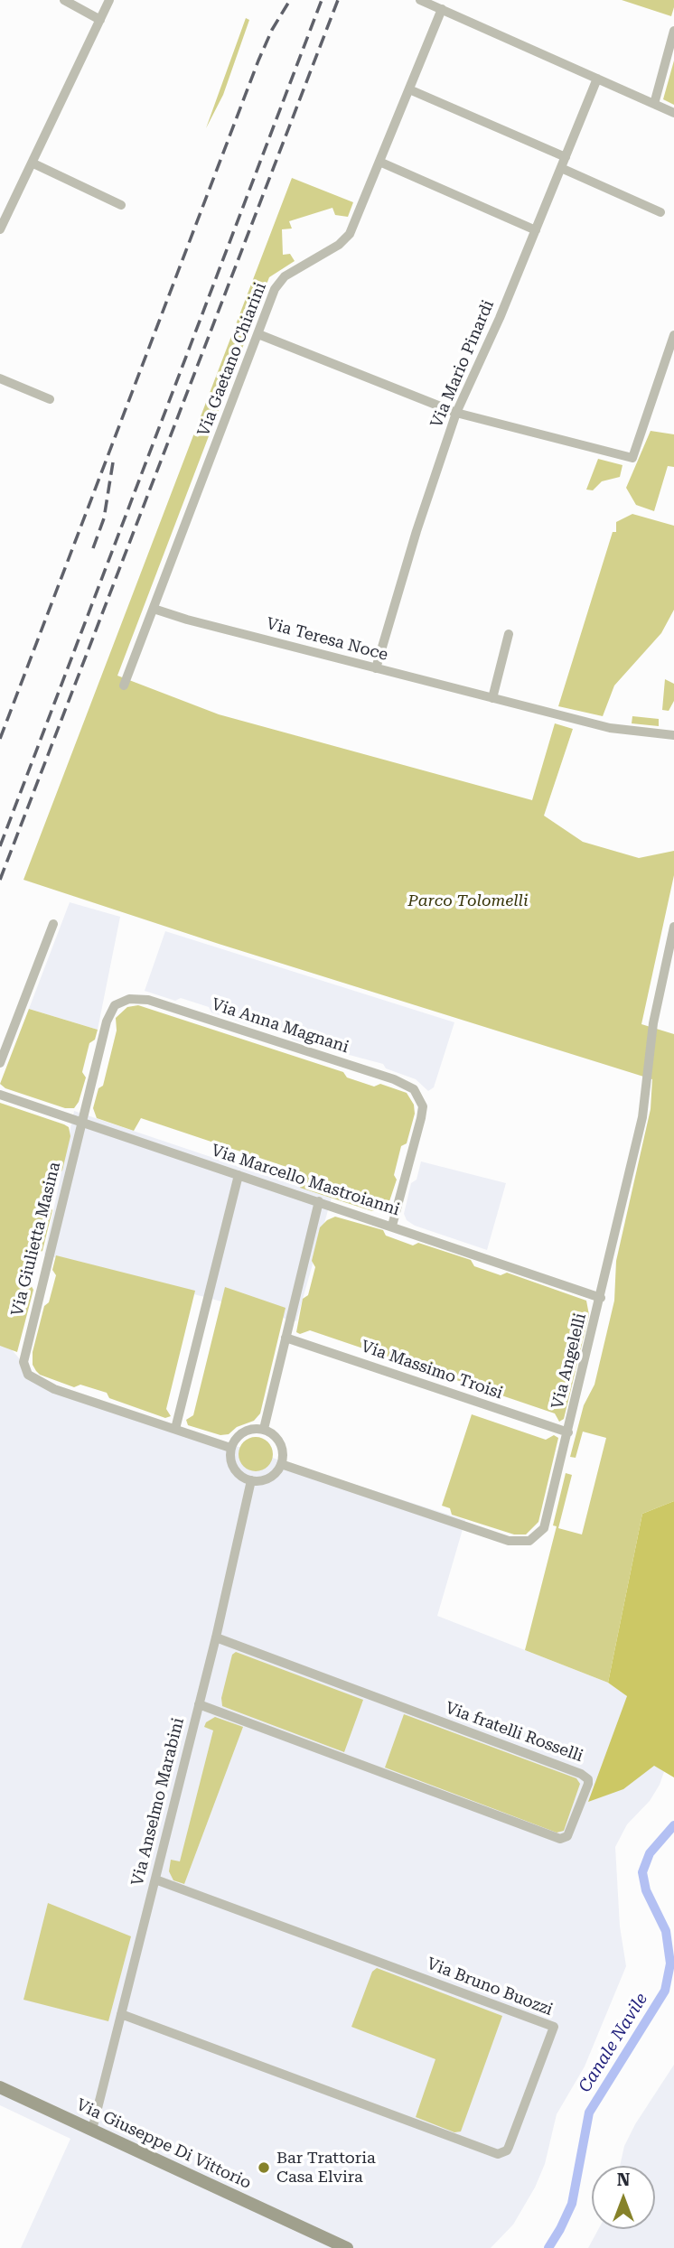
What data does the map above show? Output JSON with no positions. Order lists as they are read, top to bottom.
{
  "streets": {
    "street": [
      "Via Gaetano Chiarini",
      "Via Mario Pinardi",
      "Via Teresa Noce",
      "Via Anna Magnani",
      "Via Marcello Mastroianni",
      "Via Giulietta Masina",
      "Via Angelelli",
      "Via Massimo Troisi",
      "Via fratelli Rosselli",
      "Via Anselmo Marabini",
      "Via Bruno Buozzi",
      "Via Giuseppe Di Vittorio"
    ]
  },
  "crossings": [
    ["Via Gaetano Chiarini", "Via Teresa Noce"],
    ["Via Mario Pinardi", "Via Teresa Noce"],
    ["Via Anna Magnani", "Via Marcello Mastroianni"],
    ["Via Anna Magnani", "Via Giulietta Masina"],
    ["Via Marcello Mastroianni", "Via Giulietta Masina"],
    ["Via Marcello Mastroianni", "Via Angelelli"],
    ["Via Giulietta Masina", "Via Angelelli"],
    ["Via Giulietta Masina", "Via Anselmo Marabini"],
    ["Via Angelelli", "Via Massimo Troisi"],
    ["Via Angelelli", "Via Anselmo Marabini"],
    ["Via fratelli Rosselli", "Via Anselmo Marabini"],
    ["Via Anselmo Marabini", "Via Bruno Buozzi"],
    ["Via Anselmo Marabini", "Via Giuseppe Di Vittorio"]
  ],
  "water": ["Canale Navile"],
  "parks": ["Parco Tolomelli"],
  "places": ["Bar Trattoria Casa Elvira"],
  "north": "top"
}
